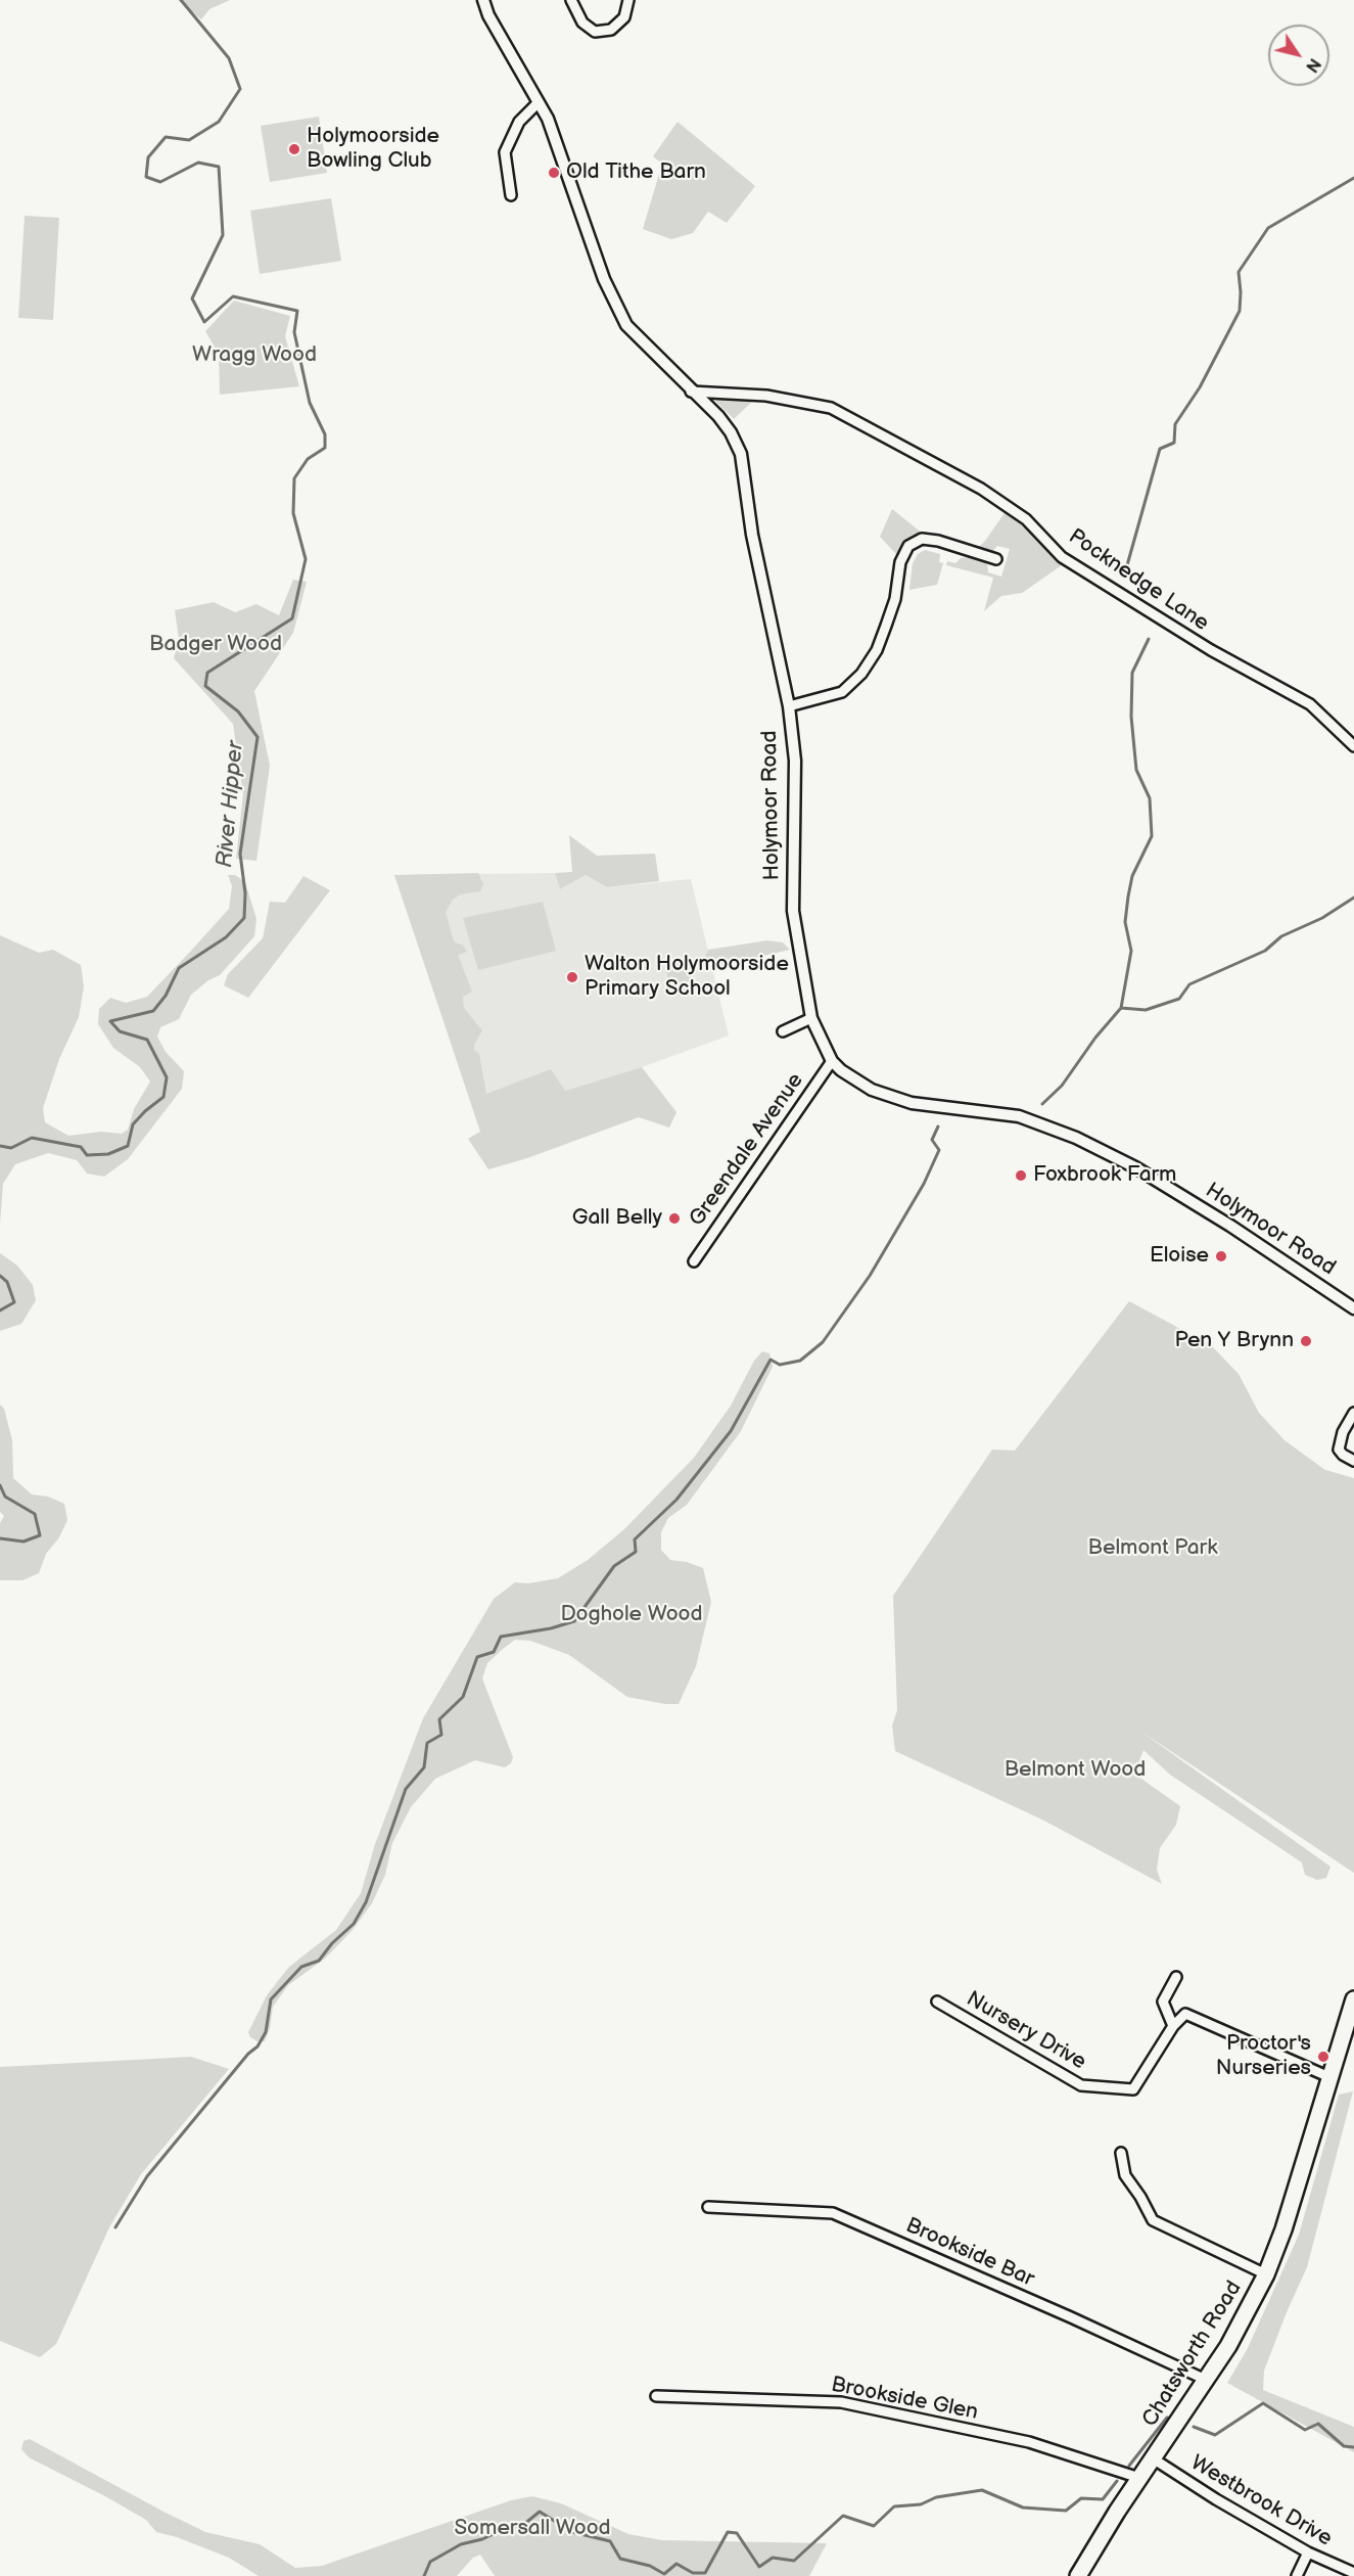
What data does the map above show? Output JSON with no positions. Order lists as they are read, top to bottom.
{
  "streets": {
    "highway": ["Chatsworth Road"],
    "street": [
      "Pocknedge Lane",
      "Holymoor Road",
      "Greendale Avenue",
      "Nursery Drive",
      "Brookside Bar",
      "Brookside Glen",
      "Westbrook Drive"
    ]
  },
  "crossings": [
    ["Pocknedge Lane", "Holymoor Road"],
    ["Holymoor Road", "Greendale Avenue"],
    ["Brookside Bar", "Chatsworth Road"],
    ["Chatsworth Road", "Brookside Glen"],
    ["Chatsworth Road", "Westbrook Drive"]
  ],
  "water": ["River Hipper"],
  "parks": [
    "Wragg Wood",
    "Badger Wood",
    "Belmont Park",
    "Doghole Wood",
    "Belmont Wood",
    "Somersall Wood"
  ],
  "places": [
    "Holymoorside Bowling Club",
    "Old Tithe Barn",
    "Walton Holymoorside Primary School",
    "Foxbrook Farm",
    "Gall Belly",
    "Eloise",
    "Pen Y Brynn",
    "Proctor's Nurseries"
  ],
  "north": "bottom right"
}
